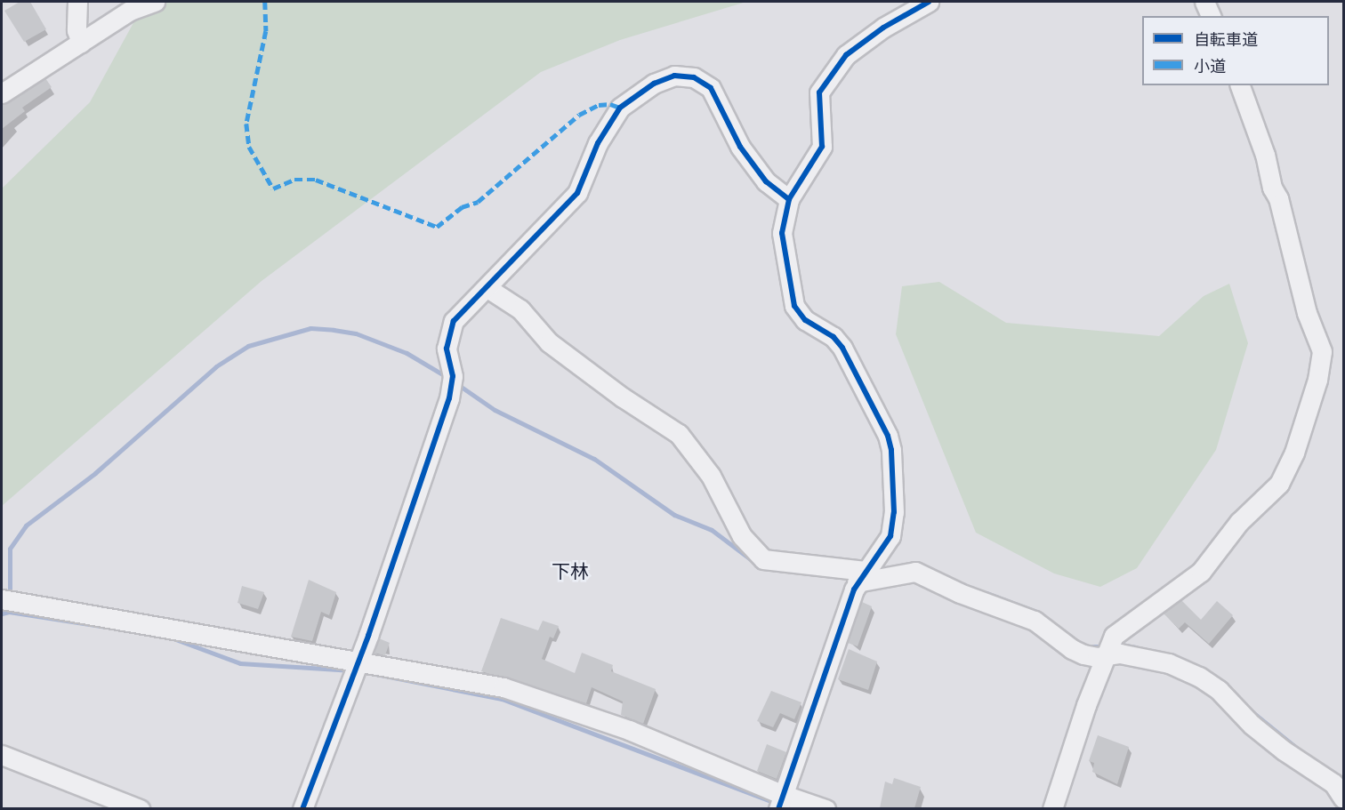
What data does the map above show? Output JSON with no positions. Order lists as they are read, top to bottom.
{
  "districts": ["下林"],
  "legend": ["自転車道", "小道"]
}
